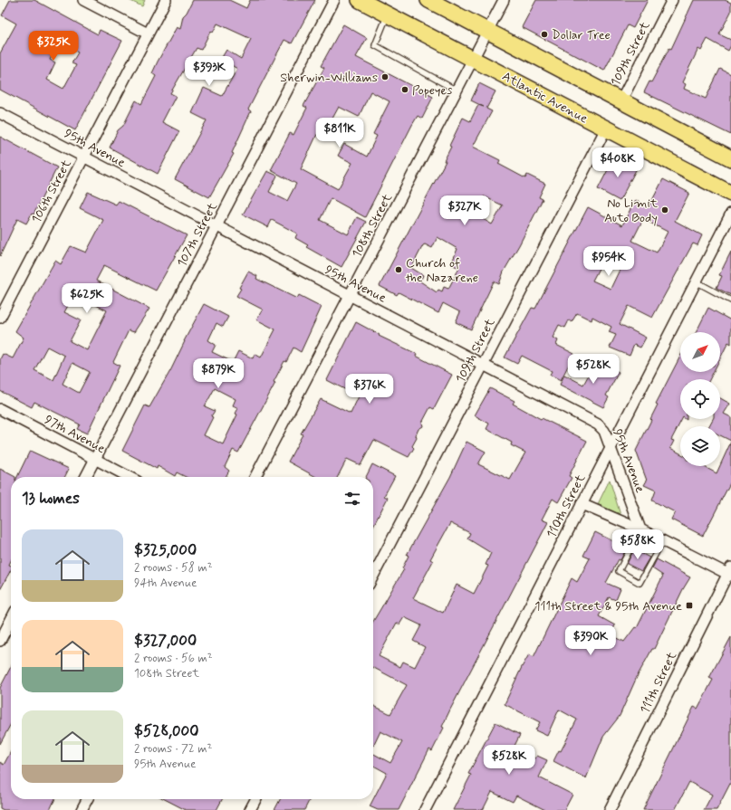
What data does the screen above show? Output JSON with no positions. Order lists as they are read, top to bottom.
{
  "streets": {
    "main road": ["Atlantic Avenue"],
    "street": [
      "109th Street",
      "95th Avenue",
      "106th Street",
      "108th Street",
      "107th Street",
      "97th Avenue",
      "110th Street",
      "111th Street"
    ]
  },
  "crossings": [
    ["109th Street", "Atlantic Avenue"],
    ["109th Street", "95th Avenue"],
    ["Atlantic Avenue", "108th Street"],
    ["95th Avenue", "106th Street"],
    ["95th Avenue", "108th Street"],
    ["95th Avenue", "107th Street"],
    ["95th Avenue", "110th Street"],
    ["107th Street", "97th Avenue"]
  ],
  "places": {
    "other": [
      "Dollar Tree",
      "Sherwin-Williams",
      "Popeyes",
      "No Limit Auto Body",
      "Church of the Nazarene"
    ],
    "transit": ["111th Street & 95th Avenue"]
  },
  "north": "top right",
  "page": {
    "price": [
      "$325K",
      "$393K",
      "$811K",
      "$408K",
      "$327K",
      "$954K",
      "$625K",
      "$528K",
      "$879K",
      "$376K",
      "$588K",
      "$390K",
      "$528K"
    ],
    "heading": "13 homes",
    "list": [
      {
        "name": "$325,000",
        "note": "2 rooms · 58 m² · 94th Avenue"
      },
      {
        "name": "$327,000",
        "note": "2 rooms · 56 m² · 108th Street"
      },
      {
        "name": "$528,000",
        "note": "2 rooms · 72 m² · 95th Avenue"
      }
    ]
  }
}
